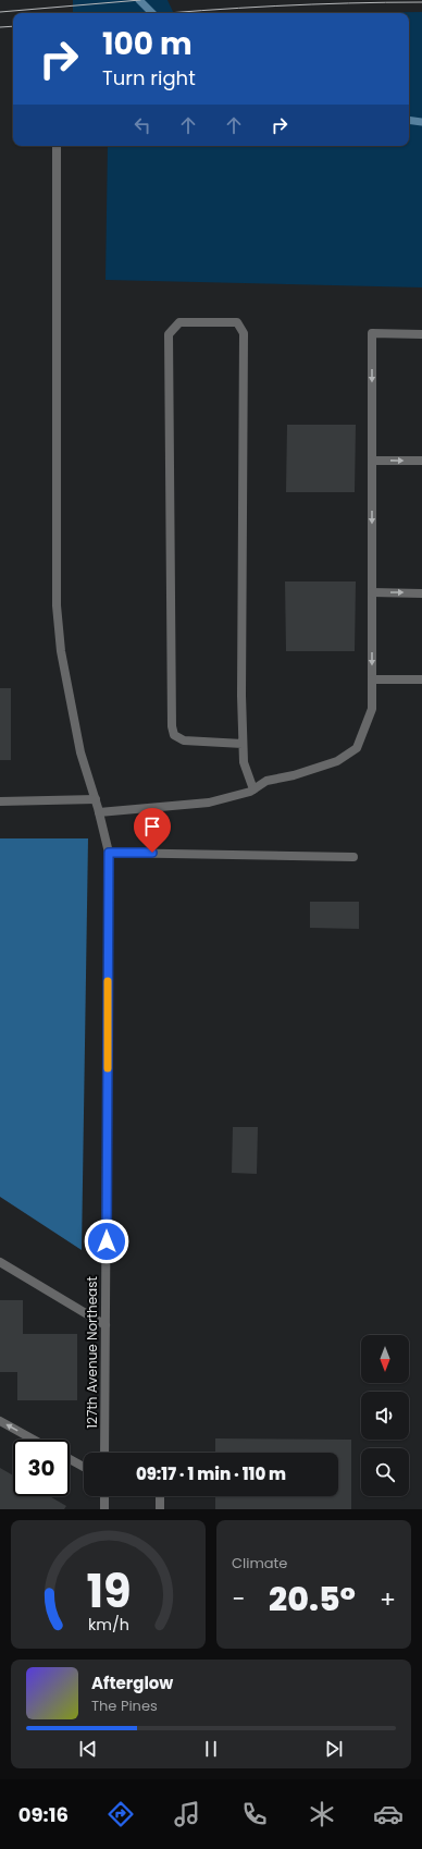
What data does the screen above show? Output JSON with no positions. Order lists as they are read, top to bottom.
{
  "streets": {
    "street": ["127th Avenue Northeast"]
  },
  "north": "bottom",
  "page": {
    "turn": ["100 m", "Turn right"],
    "limit": "30",
    "trip": "09:17 · 1 min · 110 m",
    "tile": "Climate",
    "heat": ["−", "20.5°", "+"],
    "song": ["Afterglow", "The Pines"],
    "tabs": "09:16",
    "gauge": ["19", "km/h"]
  }
}
